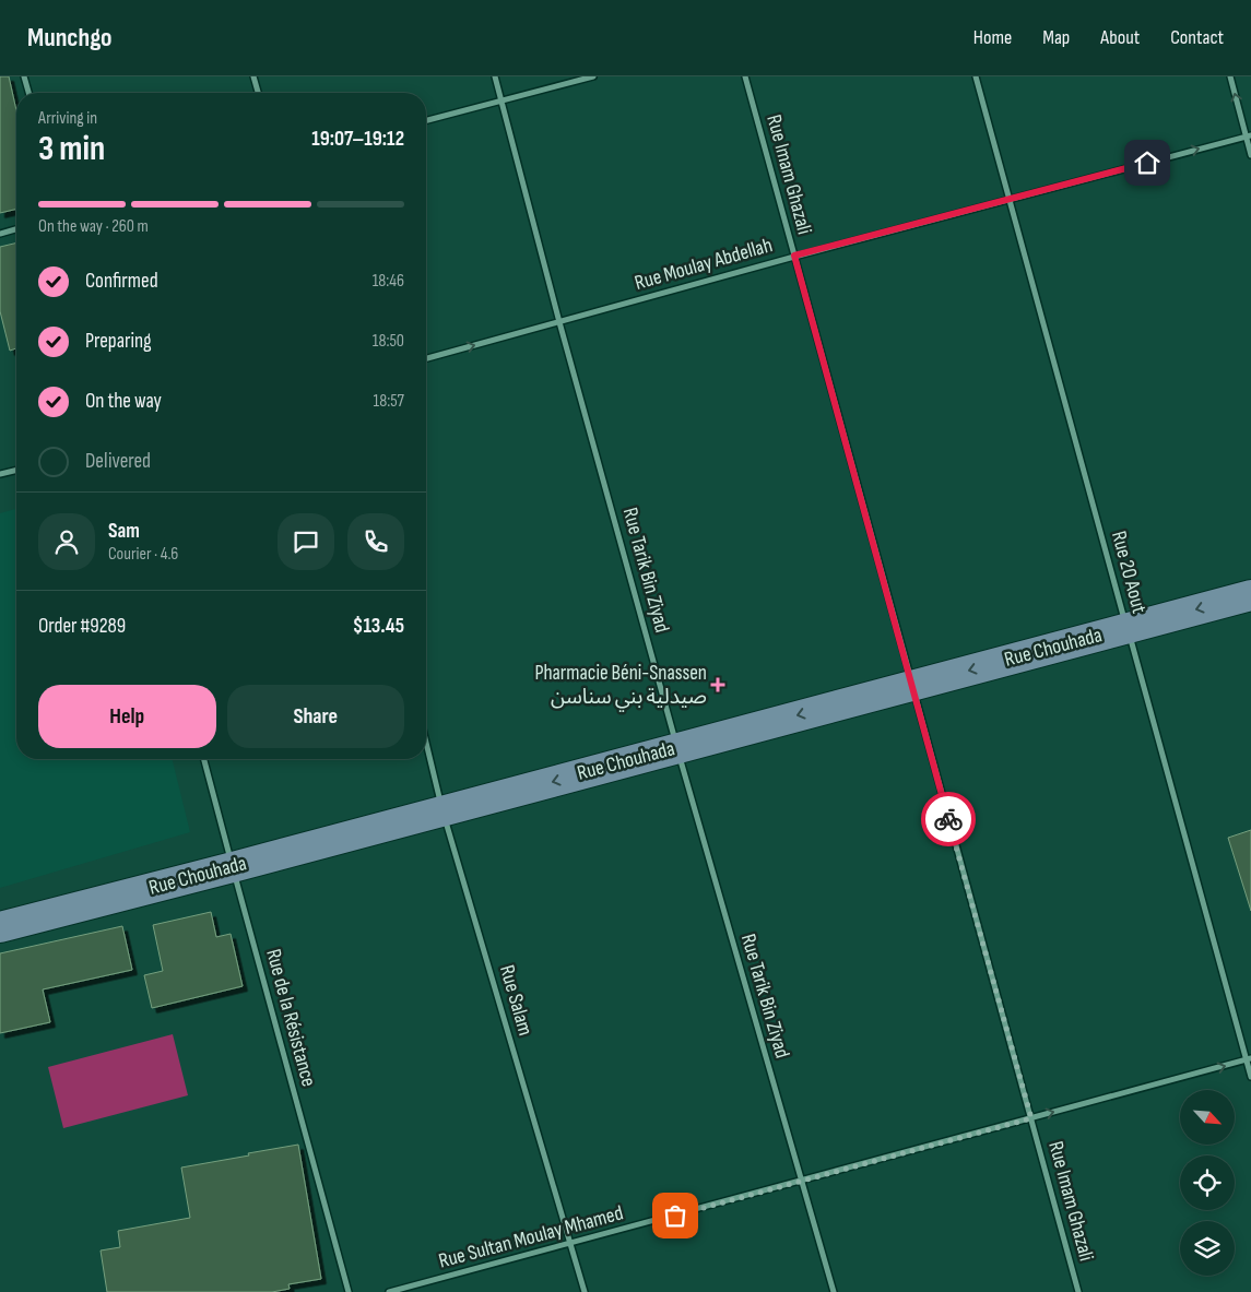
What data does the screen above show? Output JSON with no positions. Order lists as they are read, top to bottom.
{
  "streets": {
    "street": [
      "Rue Imam Ghazali",
      "Rue Moulay Abdellah",
      "Rue Tarik Bin Ziyad",
      "Rue 20 Aout",
      "Rue Chouhada",
      "Rue Salam",
      "Rue de la Résistance",
      "Rue Sultan Moulay Mhamed"
    ]
  },
  "crossings": [
    ["Rue Imam Ghazali", "Rue Moulay Abdellah"],
    ["Rue Imam Ghazali", "Rue Chouhada"],
    ["Rue Imam Ghazali", "Rue Sultan Moulay Mhamed"],
    ["Rue Moulay Abdellah", "Rue Tarik Bin Ziyad"],
    ["Rue Moulay Abdellah", "Rue 20 Aout"],
    ["Rue Tarik Bin Ziyad", "Rue Chouhada"],
    ["Rue Tarik Bin Ziyad", "Rue Sultan Moulay Mhamed"],
    ["Rue 20 Aout", "Rue Chouhada"],
    ["Rue 20 Aout", "Rue Sultan Moulay Mhamed"],
    ["Rue Chouhada", "Rue Salam"],
    ["Rue Chouhada", "Rue de la Résistance"],
    ["Rue Salam", "Rue Sultan Moulay Mhamed"]
  ],
  "one_way": ["Rue Moulay Abdellah", "Rue Chouhada"],
  "places": {
    "health": ["Pharmacie Béni-Snassen صيدلية بني سناسن"]
  },
  "north": "bottom right",
  "page": {
    "header": "Munchgo",
    "nav": [
      "Home",
      "Map",
      "About",
      "Contact"
    ],
    "heading": ["3 min", "Arriving in", "19:07–19:12"],
    "panel": [
      "Sam",
      "Courier · 4.6",
      "Order #9289",
      "$13.45"
    ],
    "bar": "On the way · 260 m",
    "list": [
      ["Confirmed", "18:46"],
      ["Preparing", "18:50"],
      ["On the way", "18:57"],
      "Delivered"
    ],
    "buttons": ["Help", "Share"]
  }
}
